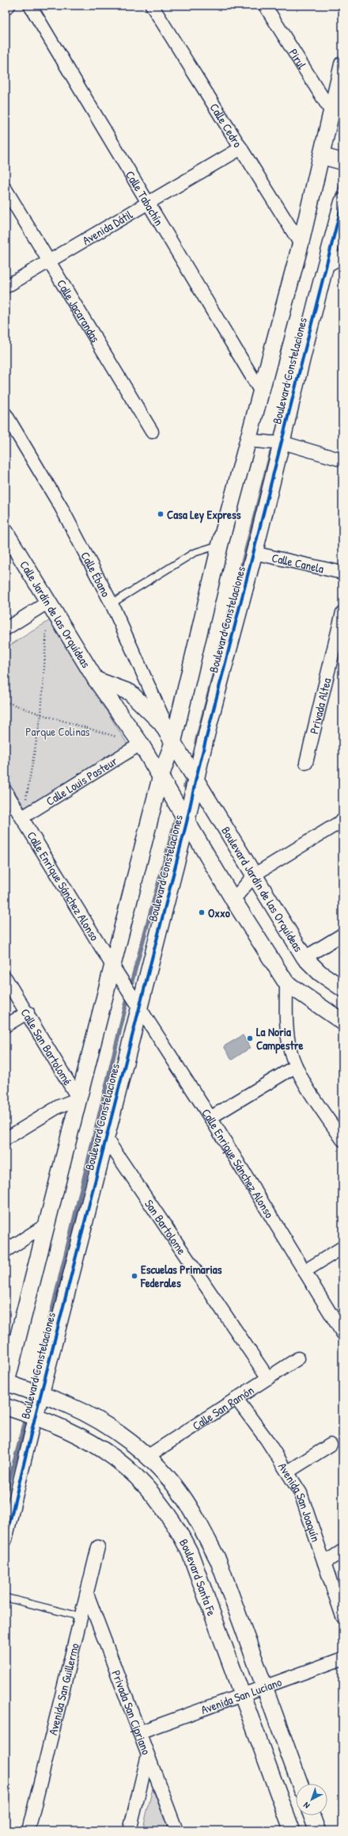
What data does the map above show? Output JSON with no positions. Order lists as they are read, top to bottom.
{
  "streets": {
    "street": [
      "Pirul",
      "Calle Cedro",
      "Calle Tabachín",
      "Avenida Dátil",
      "Calle Jacarandas",
      "Boulevard Constelaciones",
      "Calle Canela",
      "Calle Ébano",
      "Calle Jardín de las Orquídeas",
      "Privada Altea",
      "Calle Louis Pasteur",
      "Calle Enrique Sánchez Alonso",
      "Boulevard Jardín de las Orquídeas",
      "Calle San Bartolomé",
      "San Bartolome",
      "Calle San Ramón",
      "Avenida San Joaquín",
      "Boulevard Santa Fe",
      "Avenida San Guillermo",
      "Avenida San Luciano",
      "Privada San Cipriano"
    ]
  },
  "crossings": [
    ["Pirul", "Boulevard Constelaciones"],
    ["Calle Cedro", "Avenida Dátil"],
    ["Calle Cedro", "Boulevard Constelaciones"],
    ["Calle Tabachín", "Avenida Dátil"],
    ["Calle Tabachín", "Boulevard Constelaciones"],
    ["Avenida Dátil", "Calle Jacarandas"],
    ["Boulevard Constelaciones", "Calle Canela"],
    ["Boulevard Constelaciones", "Calle Ébano"],
    ["Boulevard Constelaciones", "Calle Jardín de las Orquídeas"],
    ["Boulevard Constelaciones", "Calle Enrique Sánchez Alonso"],
    ["Boulevard Constelaciones", "Boulevard Jardín de las Orquídeas"],
    ["Boulevard Constelaciones", "Calle San Bartolomé"],
    ["Boulevard Constelaciones", "San Bartolome"],
    ["Boulevard Constelaciones", "Boulevard Santa Fe"],
    ["Calle Ébano", "Calle Jardín de las Orquídeas"],
    ["Calle Jardín de las Orquídeas", "Calle Louis Pasteur"],
    ["Calle Jardín de las Orquídeas", "Boulevard Jardín de las Orquídeas"],
    ["Calle Louis Pasteur", "Calle Enrique Sánchez Alonso"],
    ["San Bartolome", "Calle San Ramón"],
    ["Calle San Ramón", "Avenida San Joaquín"],
    ["Calle San Ramón", "Boulevard Santa Fe"],
    ["Boulevard Santa Fe", "Avenida San Luciano"],
    ["Avenida San Guillermo", "Privada San Cipriano"],
    ["Avenida San Luciano", "Privada San Cipriano"]
  ],
  "parks": ["Parque Colinas"],
  "places": [
    "Casa Ley Express",
    "Oxxo",
    "La Noria Campestre",
    "Escuelas Primarias Federales"
  ],
  "north": "bottom left"
}
